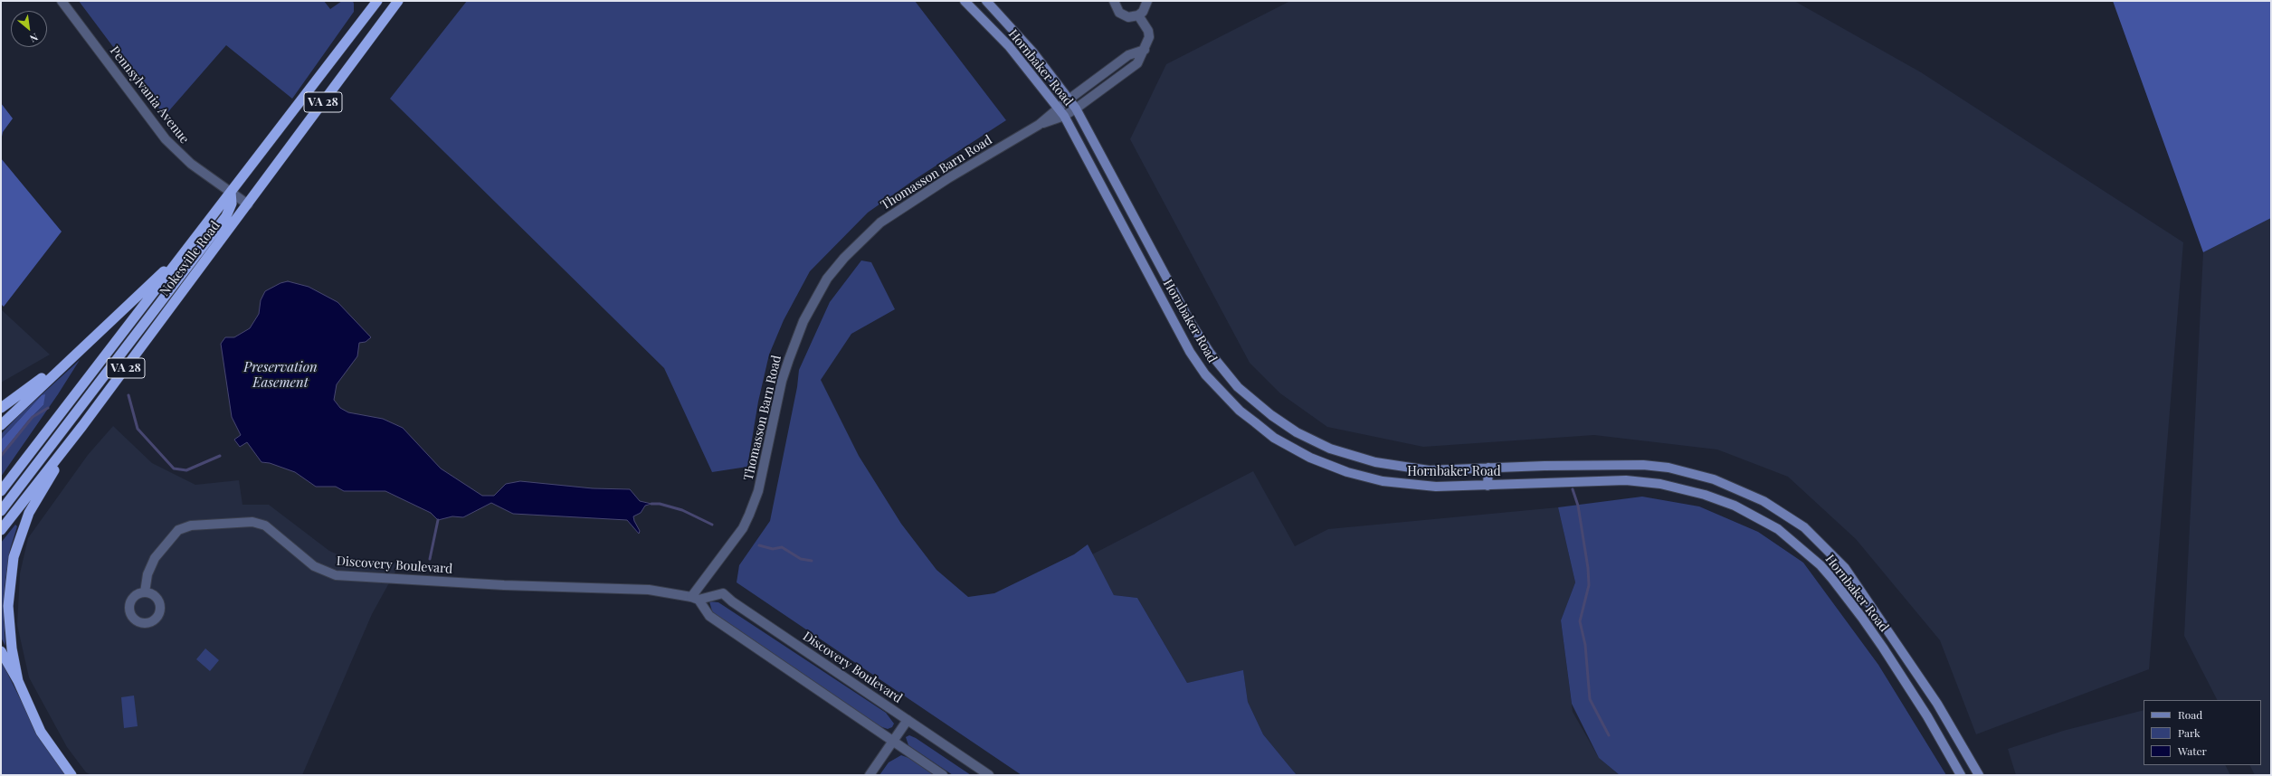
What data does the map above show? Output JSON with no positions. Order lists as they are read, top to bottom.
{
  "streets": {
    "highway": ["VA 28", "Nokesville Road"],
    "main road": ["Hornbaker Road"],
    "street": ["Pennsylvania Avenue", "Thomasson Barn Road", "Discovery Boulevard"]
  },
  "crossings": [
    ["Hornbaker Road", "Thomasson Barn Road"],
    ["Pennsylvania Avenue", "Nokesville Road"],
    ["Thomasson Barn Road", "Discovery Boulevard"]
  ],
  "water": ["Preservation Easement"],
  "legend": ["Road", "Park", "Water"],
  "north": "bottom right"
}
